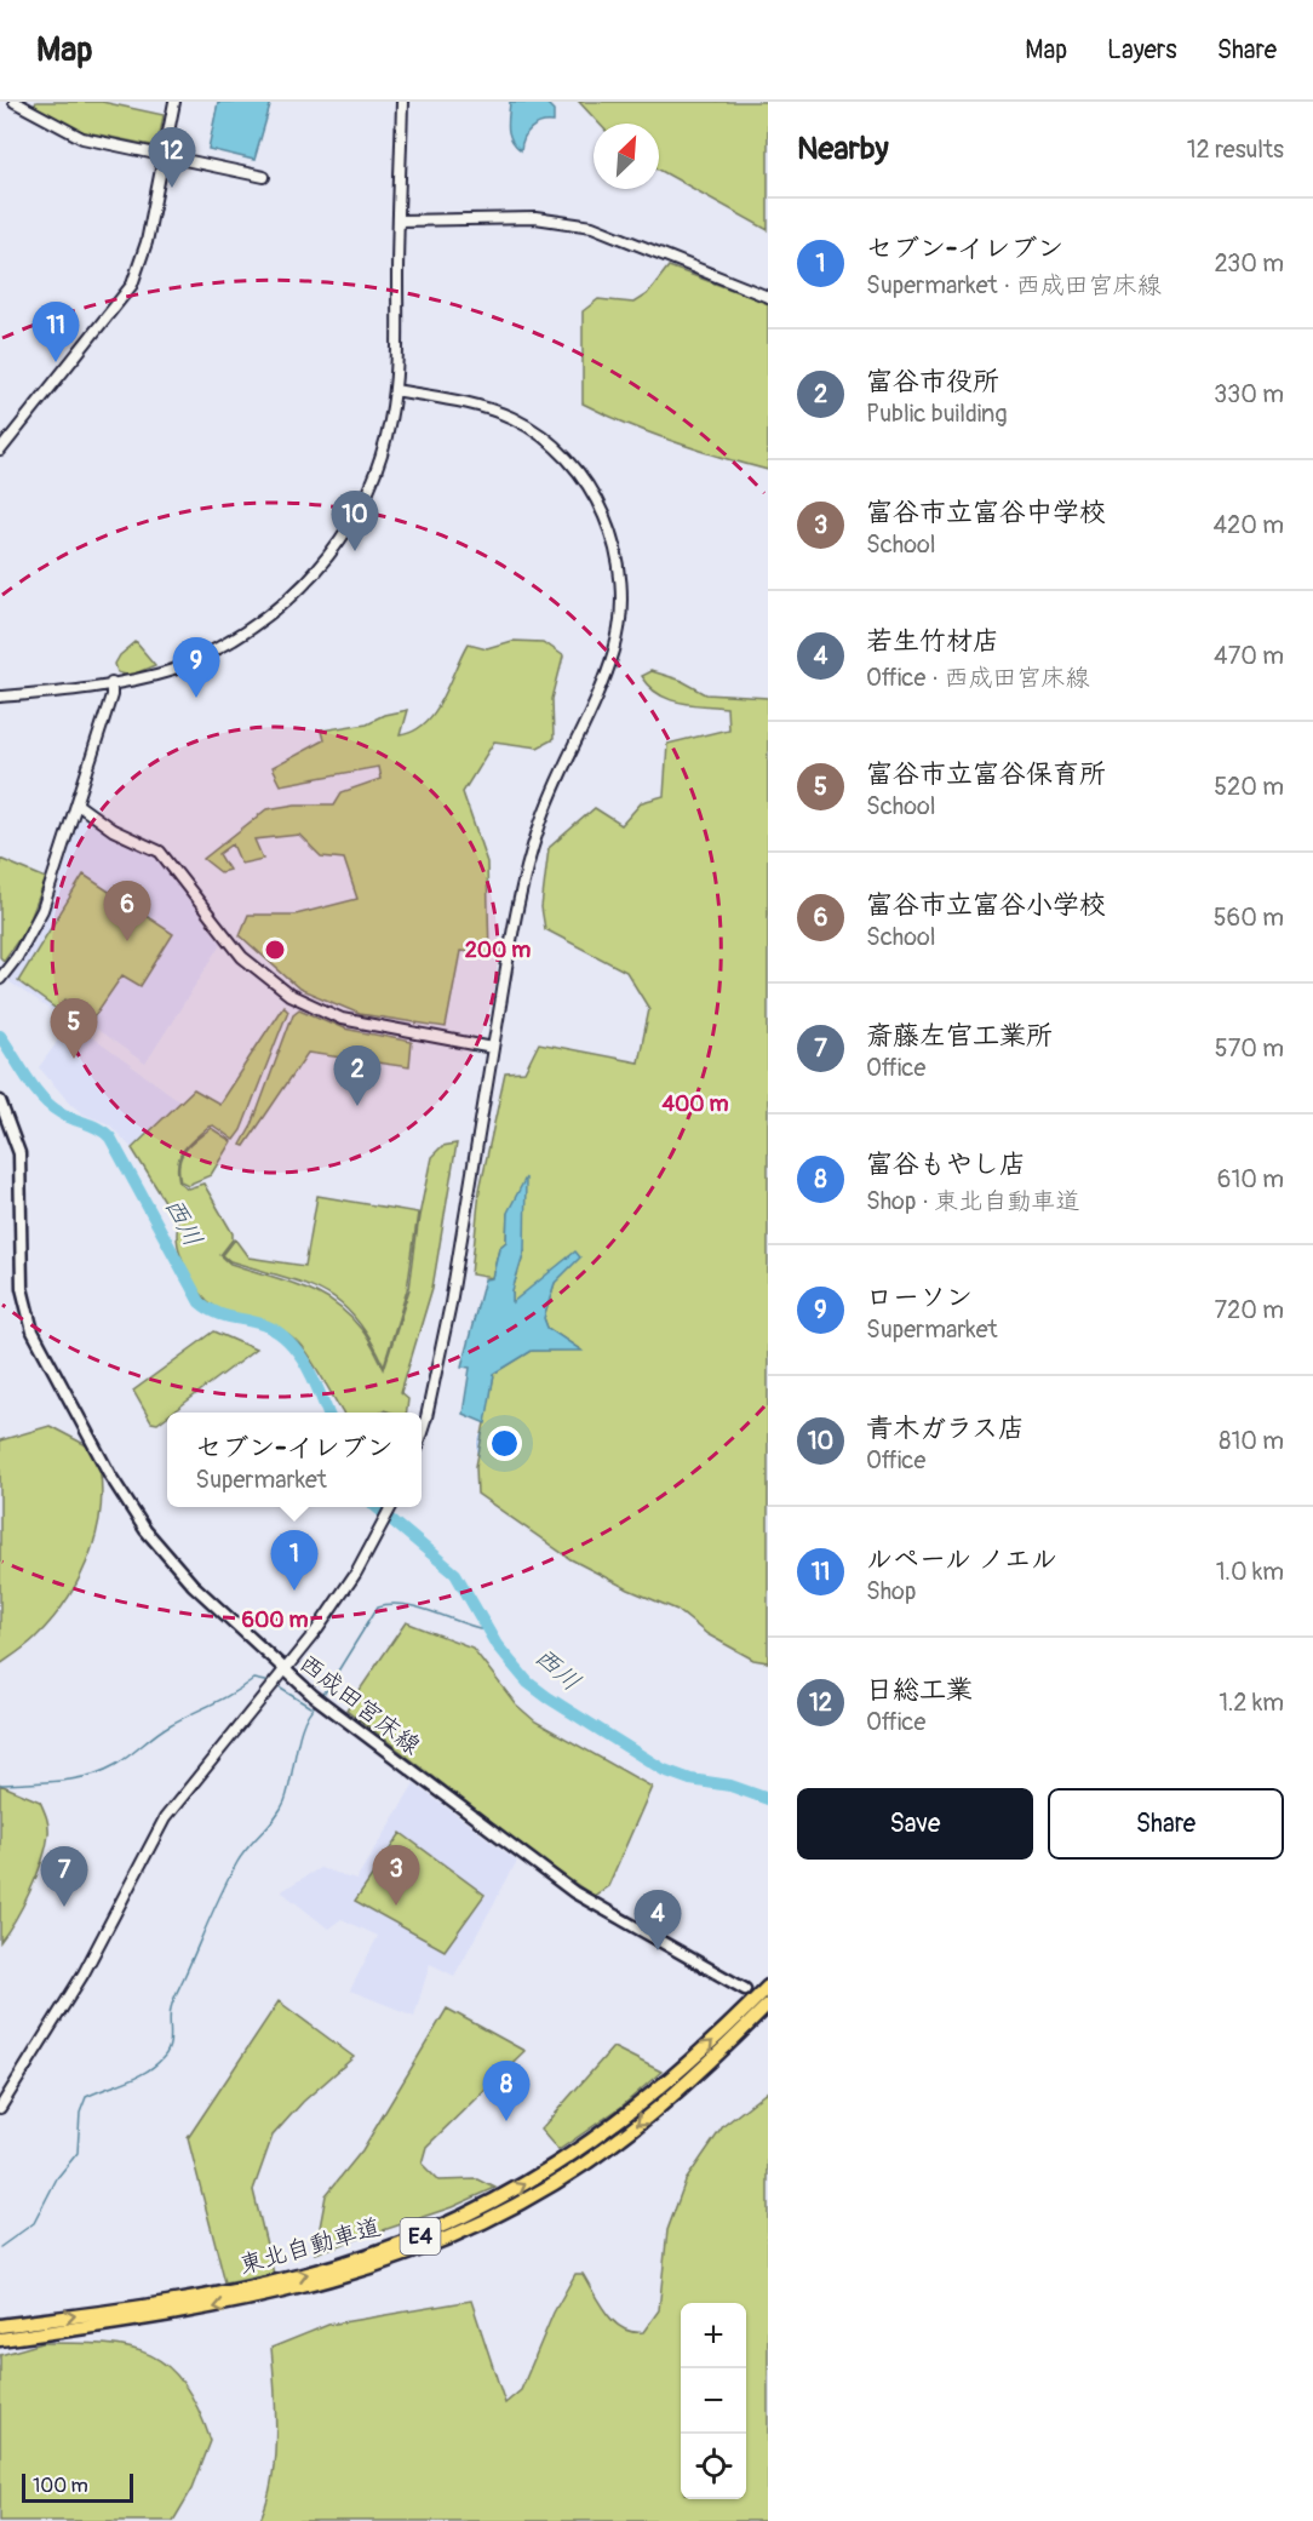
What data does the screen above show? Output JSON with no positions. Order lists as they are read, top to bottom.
{
  "streets": {
    "highway": ["E4", "東北自動車道"],
    "main road": ["西成田宮床線"]
  },
  "water": ["西川"],
  "scale_bar": "100 m",
  "north": "top right",
  "page": {
    "header": "Map",
    "nav": ["Map", "Layers", "Share"],
    "heading": ["Nearby", "12 results"],
    "pins": [
      "12",
      "11",
      "10",
      "9",
      "6",
      "5",
      "2",
      "1",
      "3",
      "7",
      "4",
      "8"
    ],
    "list": [
      {
        "mark": "1",
        "name": "セブン-イレブン",
        "note": "Supermarket · 西成田宮床線",
        "value": "230 m"
      },
      {
        "mark": "2",
        "name": "富谷市役所",
        "note": "Public building",
        "value": "330 m"
      },
      {
        "mark": "3",
        "name": "富谷市立富谷中学校",
        "note": "School",
        "value": "420 m"
      },
      {
        "mark": "4",
        "name": "若生竹材店",
        "note": "Office · 西成田宮床線",
        "value": "470 m"
      },
      {
        "mark": "5",
        "name": "富谷市立富谷保育所",
        "note": "School",
        "value": "520 m"
      },
      {
        "mark": "6",
        "name": "富谷市立富谷小学校",
        "note": "School",
        "value": "560 m"
      },
      {
        "mark": "7",
        "name": "斎藤左官工業所",
        "note": "Office",
        "value": "570 m"
      },
      {
        "mark": "8",
        "name": "富谷もやし店",
        "note": "Shop · 東北自動車道",
        "value": "610 m"
      },
      {
        "mark": "9",
        "name": "ローソン",
        "note": "Supermarket",
        "value": "720 m"
      },
      {
        "mark": "10",
        "name": "青木ガラス店",
        "note": "Office",
        "value": "810 m"
      },
      {
        "mark": "11",
        "name": "ルペール ノエル",
        "note": "Shop",
        "value": "1.0 km"
      },
      {
        "mark": "12",
        "name": "日総工業",
        "note": "Office",
        "value": "1.2 km"
      }
    ],
    "popup": ["セブン-イレブン", "Supermarket"],
    "buttons": ["Save", "Share"],
    "map_buttons": ["+", "−"],
    "scale": "100 m"
  },
  "rings": ["200 m", "400 m", "600 m"]
}
